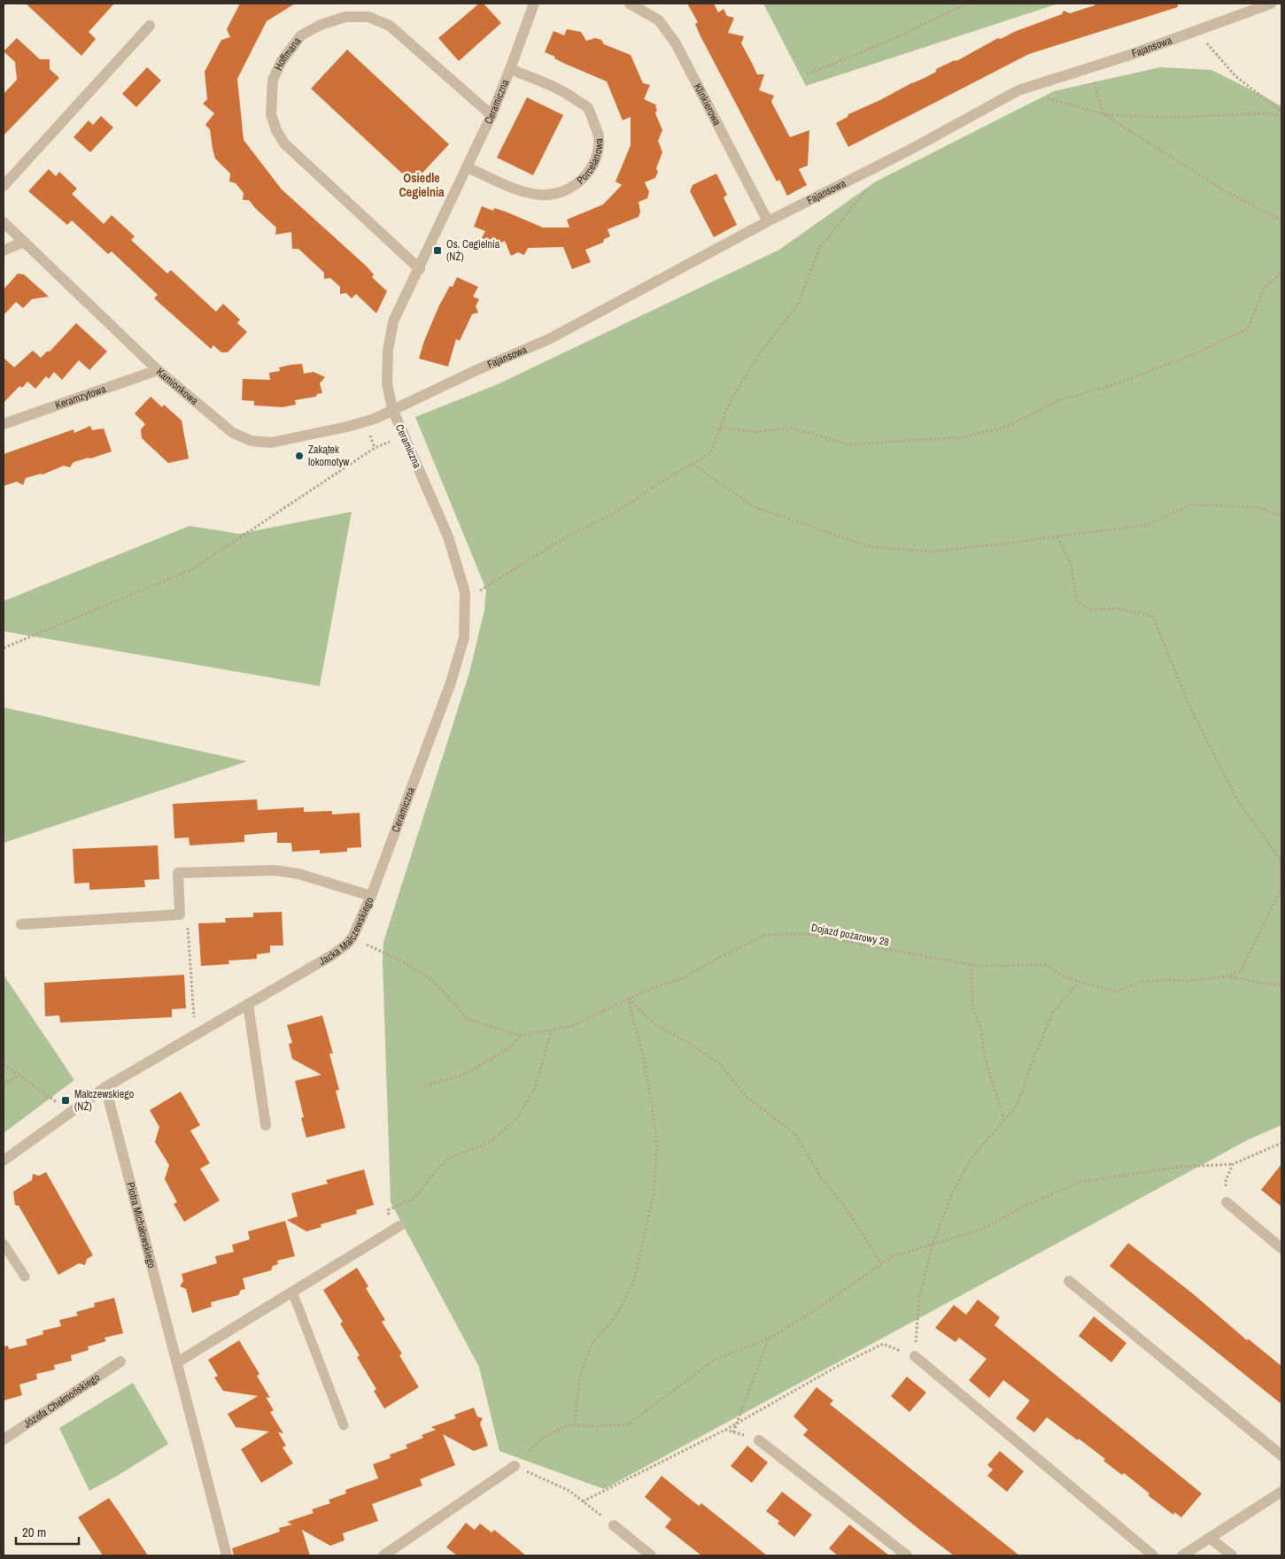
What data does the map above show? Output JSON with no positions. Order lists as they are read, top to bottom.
{
  "streets": {
    "street": [
      "Fajansowa",
      "Hoffmana",
      "Ceramiczna",
      "Klinkierowa",
      "Porcelanowa",
      "Kamionkowa",
      "Keramzytowa",
      "Jacka Malczewskiego",
      "Piotra Michałowskiego",
      "Józefa Chełmońskiego"
    ],
    "path": ["Dojazd pożarowy 28"]
  },
  "crossings": [
    ["Fajansowa", "Ceramiczna"],
    ["Fajansowa", "Klinkierowa"],
    ["Fajansowa", "Kamionkowa"],
    ["Hoffmana", "Ceramiczna"],
    ["Hoffmana", "Porcelanowa"],
    ["Ceramiczna", "Porcelanowa"],
    ["Ceramiczna", "Kamionkowa"],
    ["Ceramiczna", "Jacka Malczewskiego"],
    ["Kamionkowa", "Keramzytowa"],
    ["Jacka Malczewskiego", "Dojazd pożarowy 28"],
    ["Jacka Malczewskiego", "Piotra Michałowskiego"]
  ],
  "districts": ["Osiedle Cegielnia"],
  "places": {
    "transit": ["Os. Cegielnia (NŻ)", "Malczewskiego (NŻ)"],
    "other": ["Zakątek lokomotyw"]
  },
  "scale_bar": "20 m"
}
